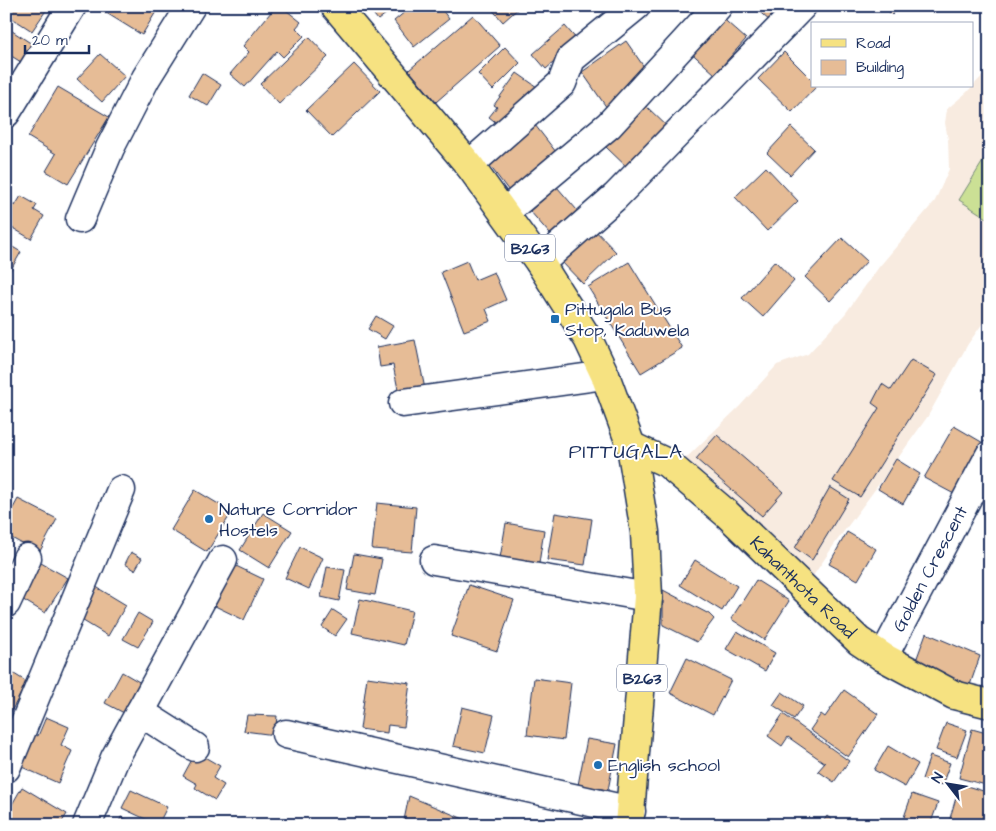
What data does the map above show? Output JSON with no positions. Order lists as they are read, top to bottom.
{
  "streets": {
    "main road": ["B263", "Kahanthota Road"],
    "street": ["Golden Crescent"]
  },
  "crossings": [
    ["B263", "Kahanthota Road"],
    ["Golden Crescent", "Kahanthota Road"]
  ],
  "districts": ["PITTUGALA"],
  "places": {
    "transit": ["Pittugala Bus Stop, Kaduwela"],
    "other": ["Nature Corridor Hostels", "English school"]
  },
  "legend": ["Road", "Building"],
  "scale_bar": "20 m",
  "north": "top left"
}
